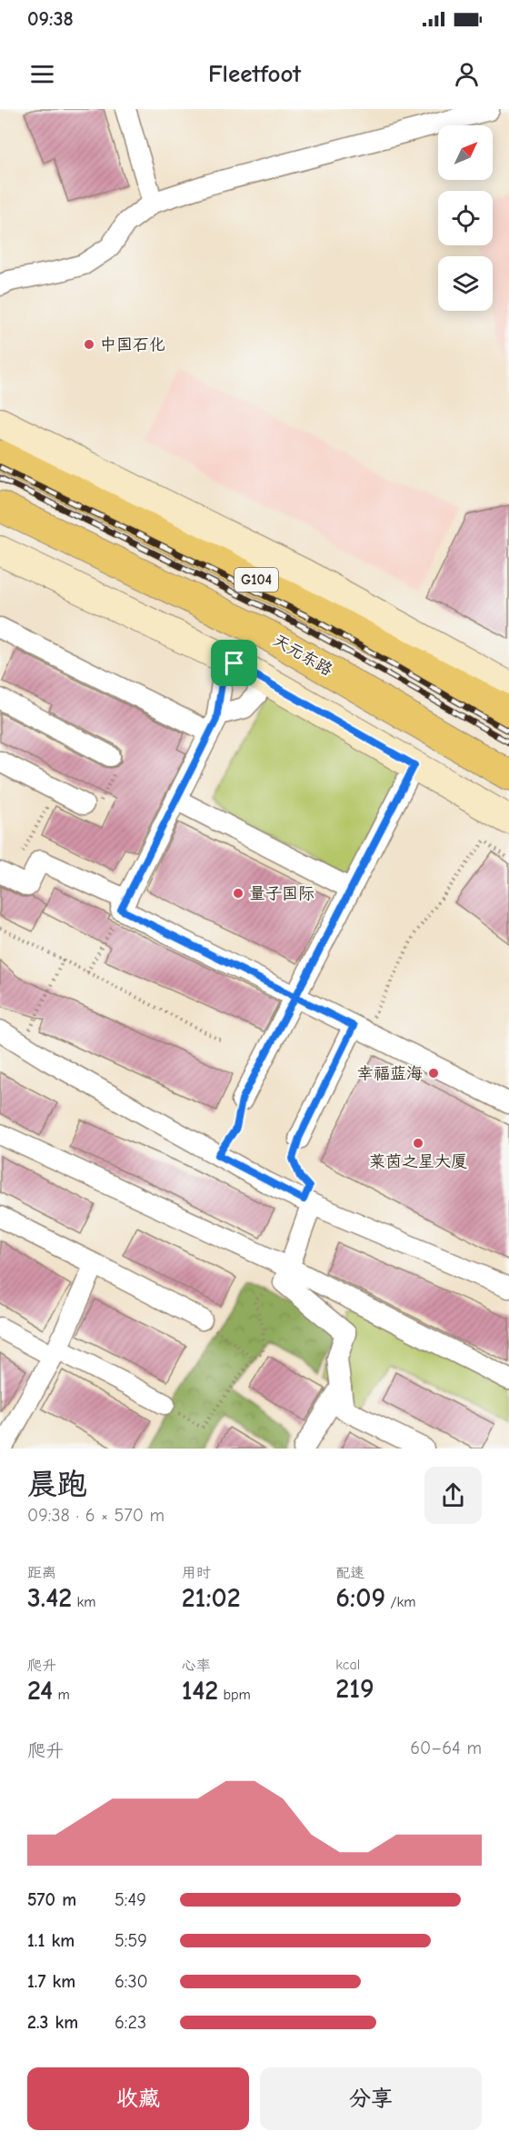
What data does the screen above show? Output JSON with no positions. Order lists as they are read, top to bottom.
{
  "streets": {
    "highway": ["G104", "天元东路"]
  },
  "places": [
    "中国石化",
    "量子国际",
    "幸福蓝海",
    "莱茵之星大厦"
  ],
  "north": "top right",
  "page": {
    "status": "09:38",
    "header": "Fleetfoot",
    "heading": ["晨跑", "09:38 · 6 × 570 m"],
    "stats": [
      ["距离", "3.42 km"],
      ["用时", "21:02"],
      ["配速", "6:09 /km"],
      ["爬升", "24 m"],
      ["心率", "142 bpm"],
      ["kcal", "219"]
    ],
    "chart": ["爬升", "60–64 m"],
    "list": [
      {
        "name": "570 m",
        "note": "5:49"
      },
      {
        "name": "1.1 km",
        "note": "5:59"
      },
      {
        "name": "1.7 km",
        "note": "6:30"
      },
      {
        "name": "2.3 km",
        "note": "6:23"
      }
    ],
    "buttons": ["收藏", "分享"]
  }
}
